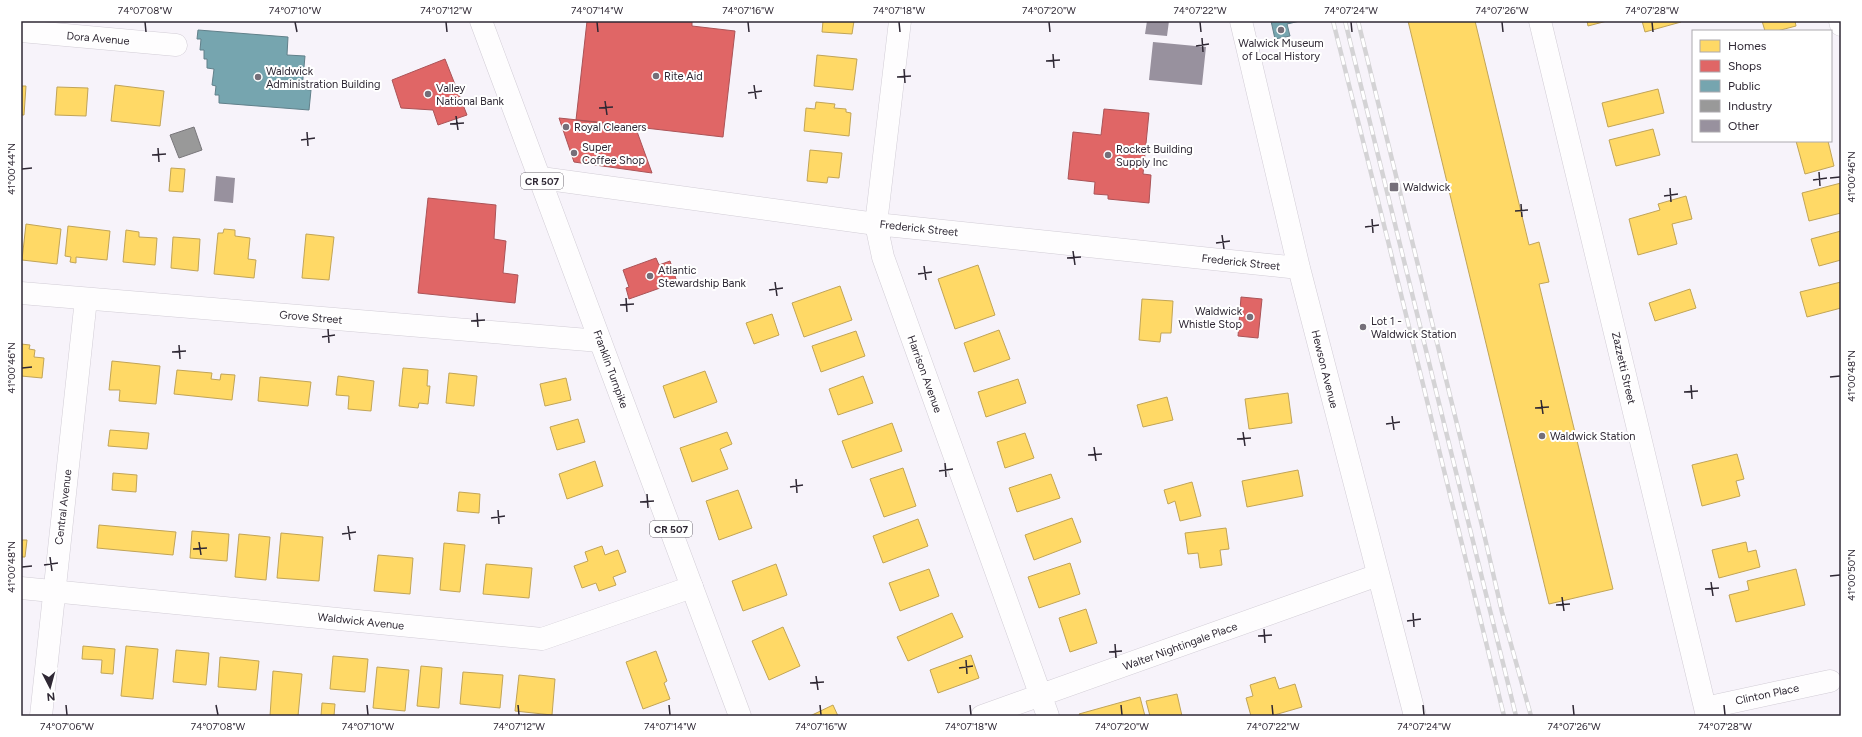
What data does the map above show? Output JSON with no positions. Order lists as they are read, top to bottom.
{
  "streets": {
    "street": [
      "Dora Avenue",
      "CR 507",
      "Frederick Street",
      "Grove Street",
      "Zazzetti Street",
      "Franklin Turnpike",
      "Hewson Avenue",
      "Harrison Avenue",
      "Central Avenue",
      "Waldwick Avenue",
      "Walter Nightingale Place",
      "Clinton Place"
    ]
  },
  "crossings": [
    ["Frederick Street", "Franklin Turnpike"],
    ["Frederick Street", "Hewson Avenue"],
    ["Frederick Street", "Harrison Avenue"],
    ["Grove Street", "Franklin Turnpike"],
    ["Grove Street", "Central Avenue"],
    ["Zazzetti Street", "Clinton Place"],
    ["Franklin Turnpike", "Waldwick Avenue"],
    ["Hewson Avenue", "Walter Nightingale Place"],
    ["Harrison Avenue", "Walter Nightingale Place"],
    ["Central Avenue", "Waldwick Avenue"]
  ],
  "places": {
    "other": [
      "Walwick Museum of Local History",
      "Rite Aid",
      "Waldwick Administration Building",
      "Valley National Bank",
      "Royal Cleaners",
      "Super Coffee Shop",
      "Rocket Building Supply Inc",
      "Atlantic Stewardship Bank",
      "Waldwick Whistle Stop",
      "Lot 1 - Waldwick Station",
      "Waldwick Station"
    ],
    "transit": ["Waldwick"]
  },
  "legend": [
    "Homes",
    "Shops",
    "Public",
    "Industry",
    "Other"
  ],
  "north": "bottom",
  "coordinates": [
    "74°07'08\"W",
    "74°07'10\"W",
    "74°07'12\"W",
    "74°07'14\"W",
    "74°07'16\"W",
    "74°07'18\"W",
    "74°07'20\"W",
    "74°07'22\"W",
    "74°07'24\"W",
    "74°07'26\"W",
    "74°07'28\"W",
    "41°00'44\"N",
    "41°00'46\"N",
    "41°00'48\"N",
    "41°00'50\"N",
    "74°07'06\"W"
  ]
}
